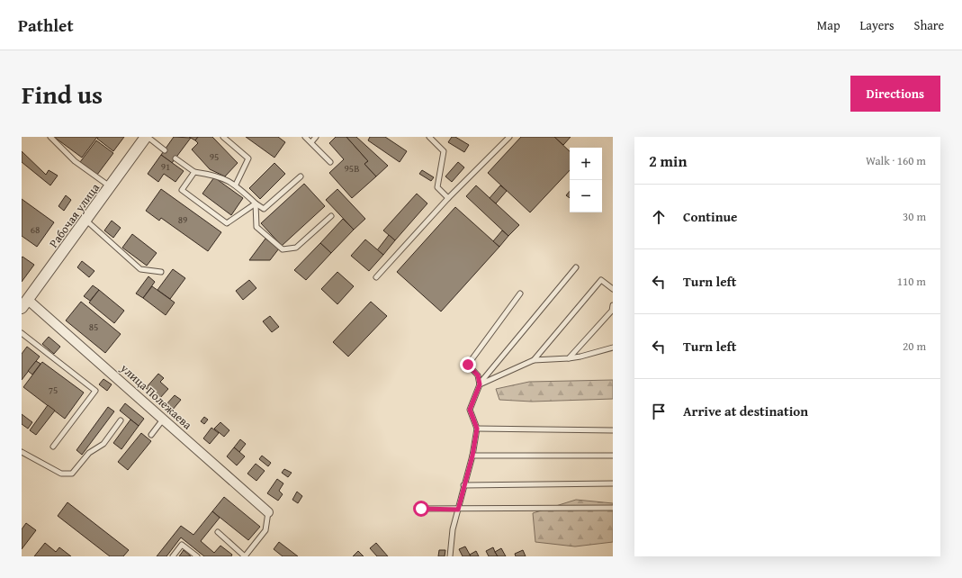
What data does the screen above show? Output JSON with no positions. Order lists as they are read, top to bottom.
{
  "streets": {
    "street": ["Рабочая улица", "улица Полежаева"]
  },
  "crossings": [
    ["Рабочая улица", "улица Полежаева"]
  ],
  "house_numbers": [
    "95",
    "91",
    "95В",
    "89",
    "68",
    "85",
    "75"
  ],
  "page": {
    "header": "Pathlet",
    "nav": ["Map", "Layers", "Share"],
    "title": "Find us",
    "buttons": "Directions",
    "heading": ["2 min", "Walk · 160 m"],
    "map_buttons": ["+", "−"],
    "list": [
      ["Continue", "30 m"],
      ["Turn left", "110 m"],
      ["Turn left", "20 m"],
      "Arrive at destination"
    ]
  }
}
